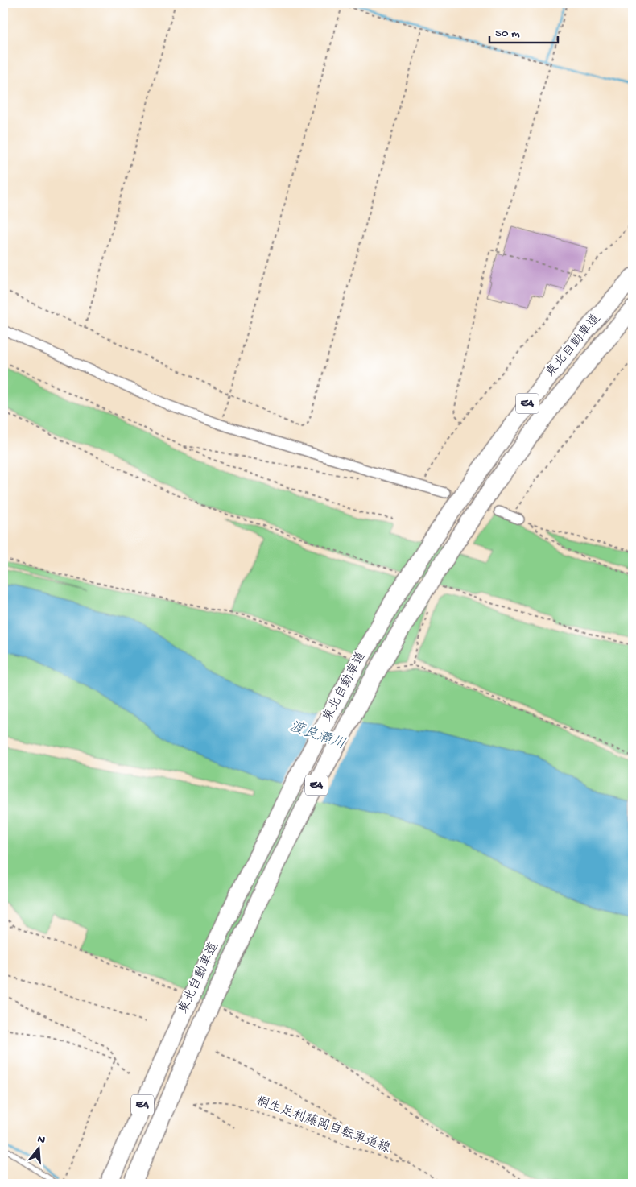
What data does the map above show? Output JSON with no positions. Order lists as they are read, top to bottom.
{
  "streets": {
    "highway": ["東北自動車道", "E4"],
    "path": ["桐生足利藤岡自転車道線"]
  },
  "water": ["渡良瀬川"],
  "scale_bar": "50 m",
  "north": "top"
}
